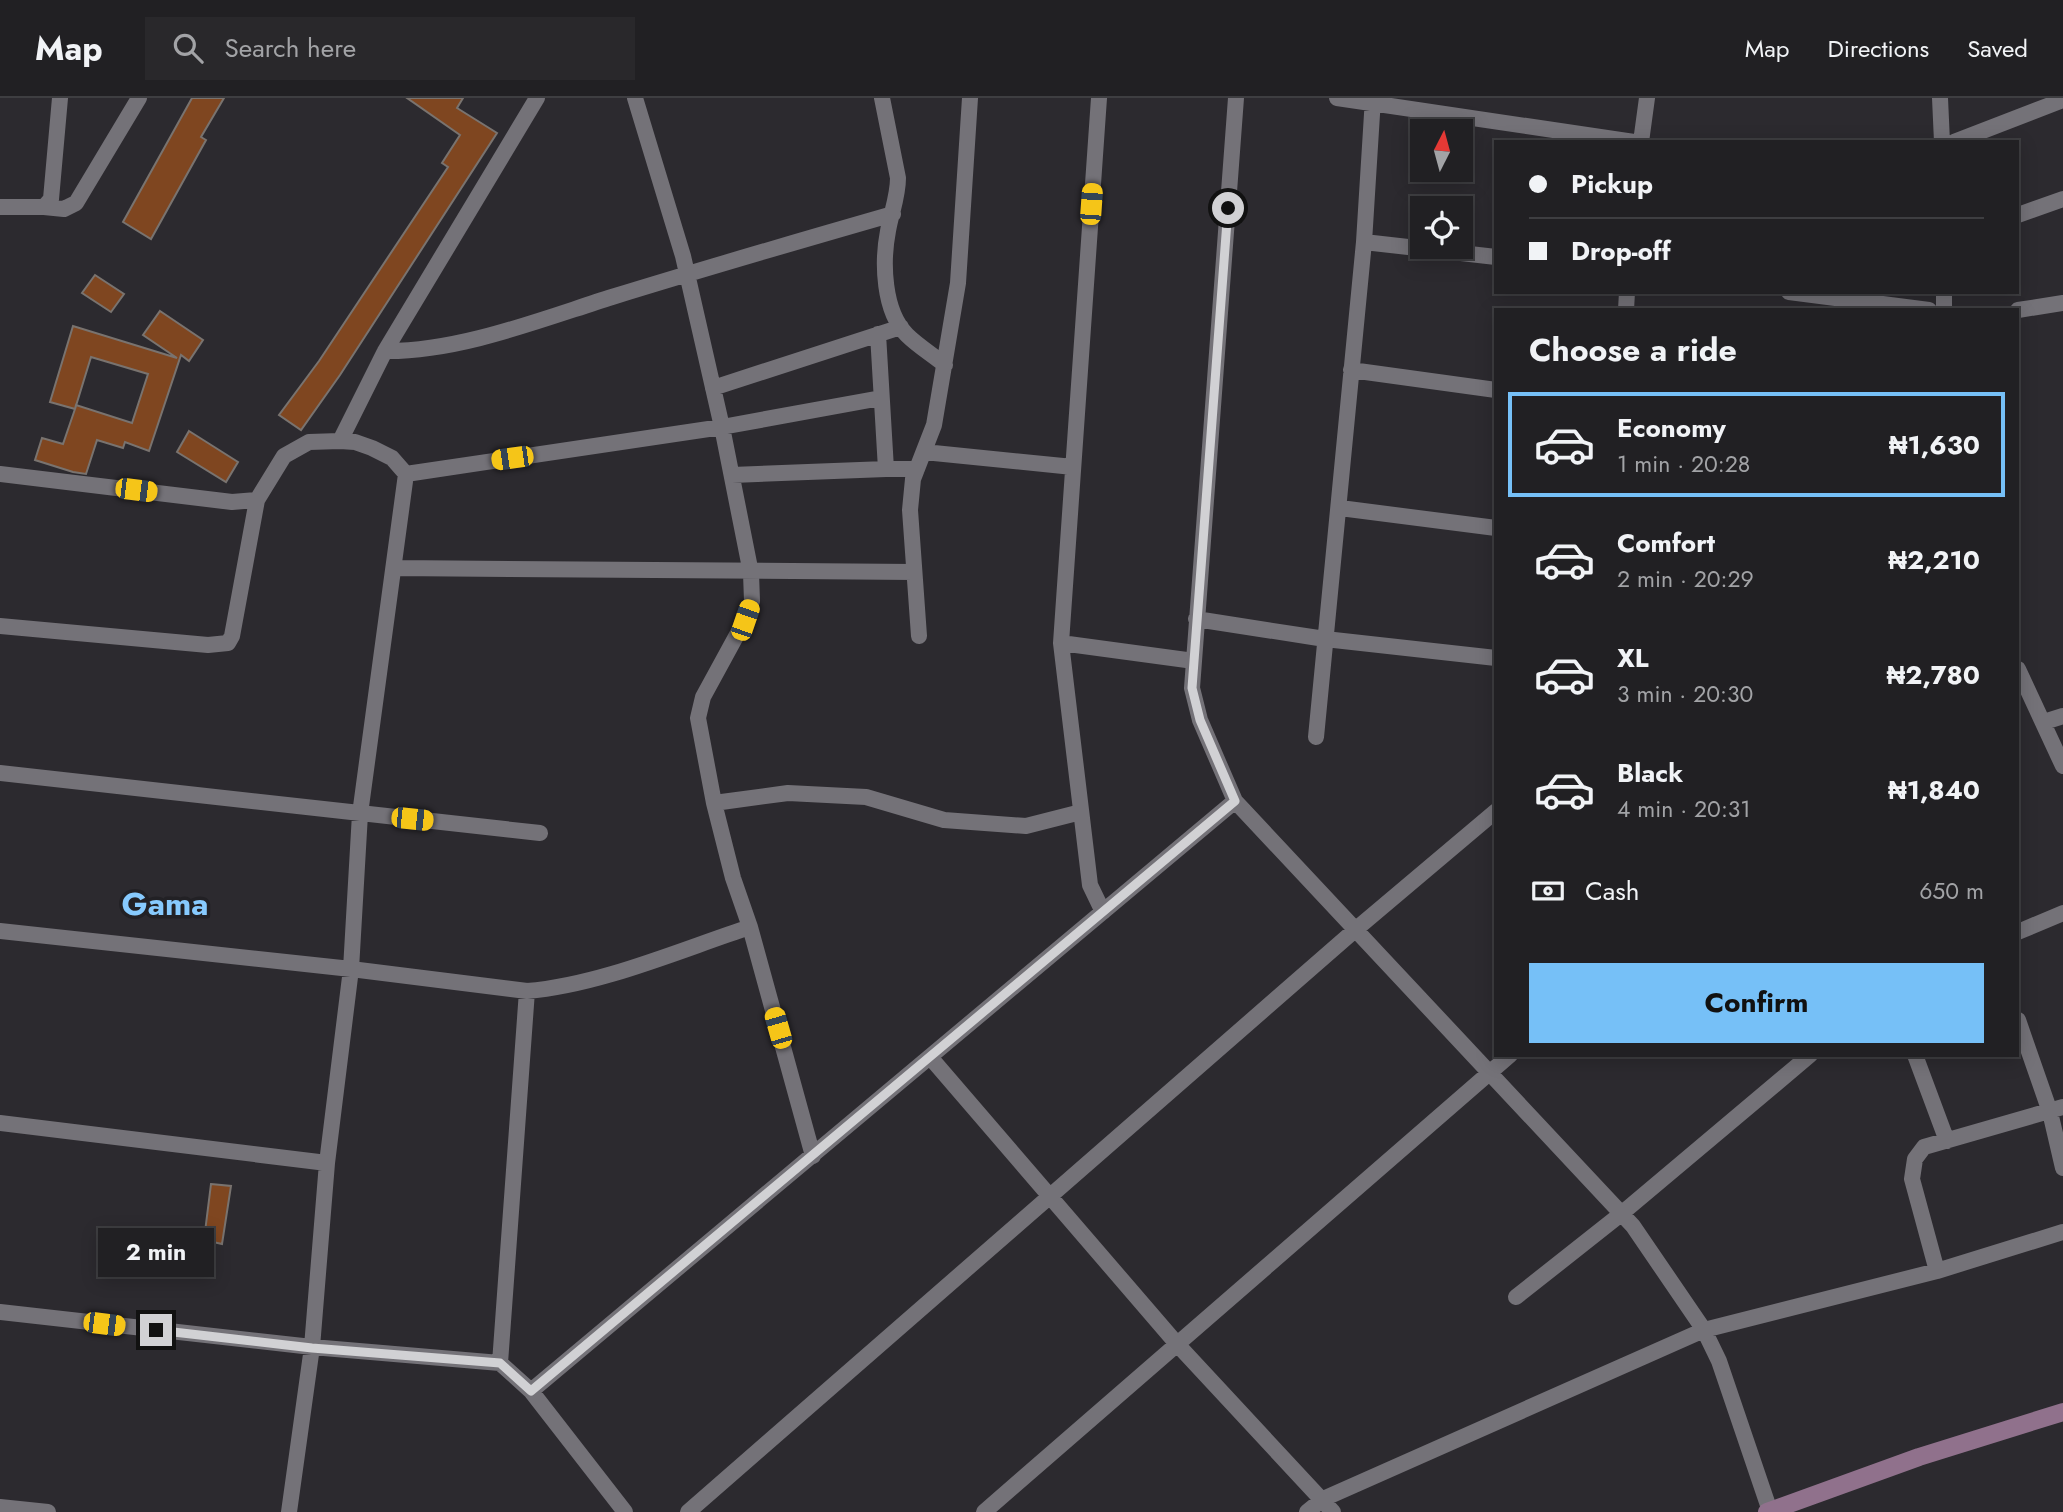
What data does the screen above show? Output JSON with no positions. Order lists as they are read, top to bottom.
{
  "districts": ["Gama"],
  "north": "top",
  "page": {
    "header": "Map",
    "search": "Search here",
    "nav": ["Map", "Directions", "Saved"],
    "banner": ["Pickup", "Drop-off"],
    "heading": "Choose a ride",
    "list": [
      {
        "name": "Economy",
        "note": "1 min · 20:28",
        "value": "₦1,630"
      },
      {
        "name": "Comfort",
        "note": "2 min · 20:29",
        "value": "₦2,210"
      },
      {
        "name": "XL",
        "note": "3 min · 20:30",
        "value": "₦2,780"
      },
      {
        "name": "Black",
        "note": "4 min · 20:31",
        "value": "₦1,840"
      }
    ],
    "pay": ["Cash", "650 m"],
    "buttons": "Confirm",
    "bubble": "2 min"
  }
}
